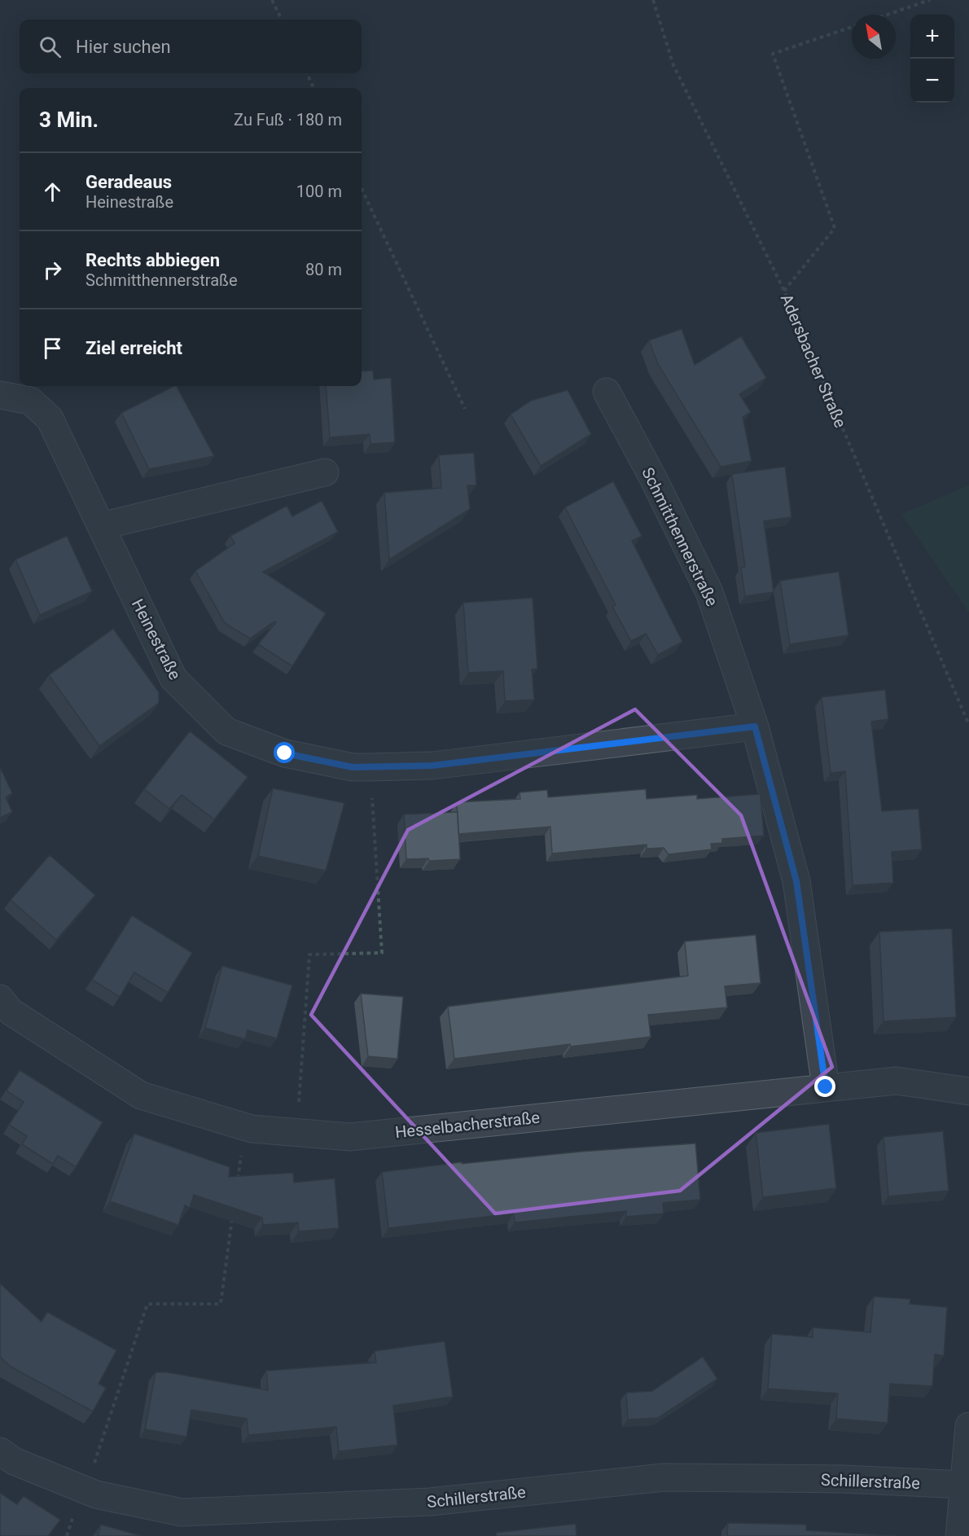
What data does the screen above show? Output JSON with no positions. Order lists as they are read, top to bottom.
{
  "streets": {
    "street": [
      "Schmitthennerstraße",
      "Heinestraße",
      "Hesselbacherstraße",
      "Schillerstraße"
    ],
    "path": ["Adersbacher Straße"]
  },
  "crossings": [
    ["Schmitthennerstraße", "Heinestraße"],
    ["Schmitthennerstraße", "Hesselbacherstraße"]
  ],
  "north": "top left",
  "page": {
    "map_buttons": ["+", "−"],
    "search": "Hier suchen",
    "heading": ["3 Min.", "Zu Fuß · 180 m"],
    "list": [
      ["Geradeaus", "Heinestraße", "100 m"],
      ["Rechts abbiegen", "Schmitthennerstraße", "80 m"],
      "Ziel erreicht"
    ]
  }
}
